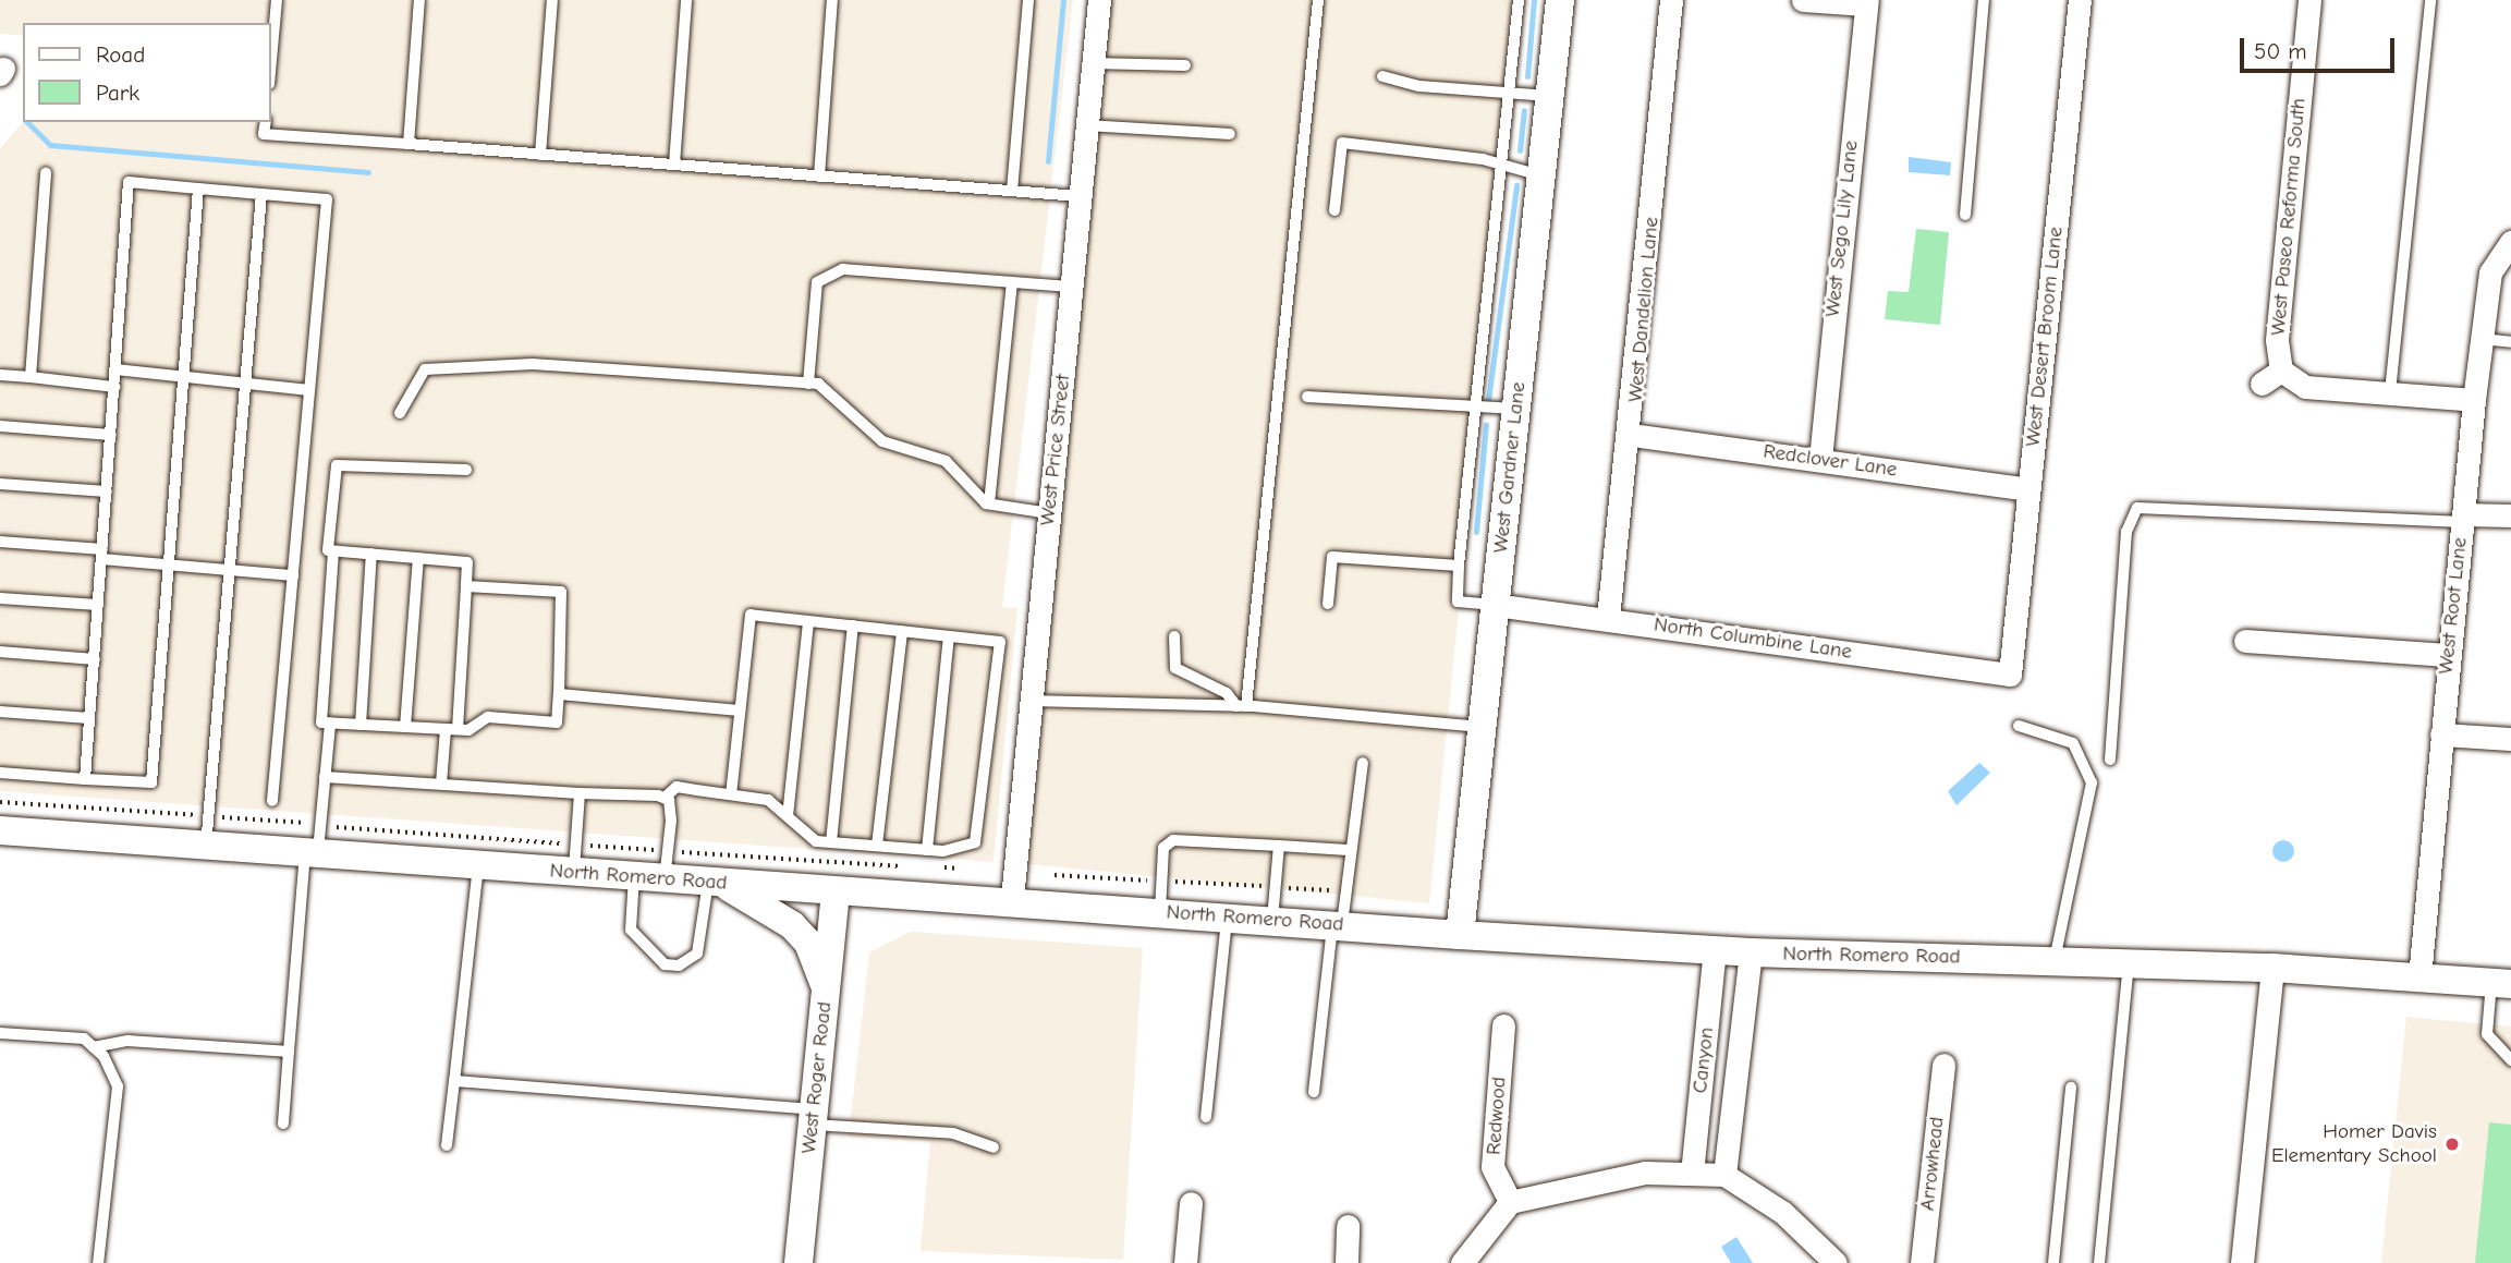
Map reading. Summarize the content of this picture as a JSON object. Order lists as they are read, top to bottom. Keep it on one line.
{"streets":{"street":["West Paseo Reforma South","West Sego Lily Lane","West Dandelion Lane","West Desert Broom Lane","West Price Street","Redclover Lane","West Gardner Lane","West Root Lane","North Columbine Lane","North Romero Road","Canyon","West Roger Road","Redwood","Arrowhead"]},"crossings":[["West Sego Lily Lane","Redclover Lane"],["West Dandelion Lane","Redclover Lane"],["West Dandelion Lane","North Columbine Lane"],["West Desert Broom Lane","Redclover Lane"],["West Desert Broom Lane","North Columbine Lane"],["West Price Street","North Romero Road"],["West Gardner Lane","North Columbine Lane"],["West Gardner Lane","North Romero Road"],["West Root Lane","North Romero Road"],["North Romero Road","Canyon"],["North Romero Road","West Roger Road"]],"places":["Homer Davis Elementary School"],"legend":["Road","Park"],"scale_bar":"50 m"}
